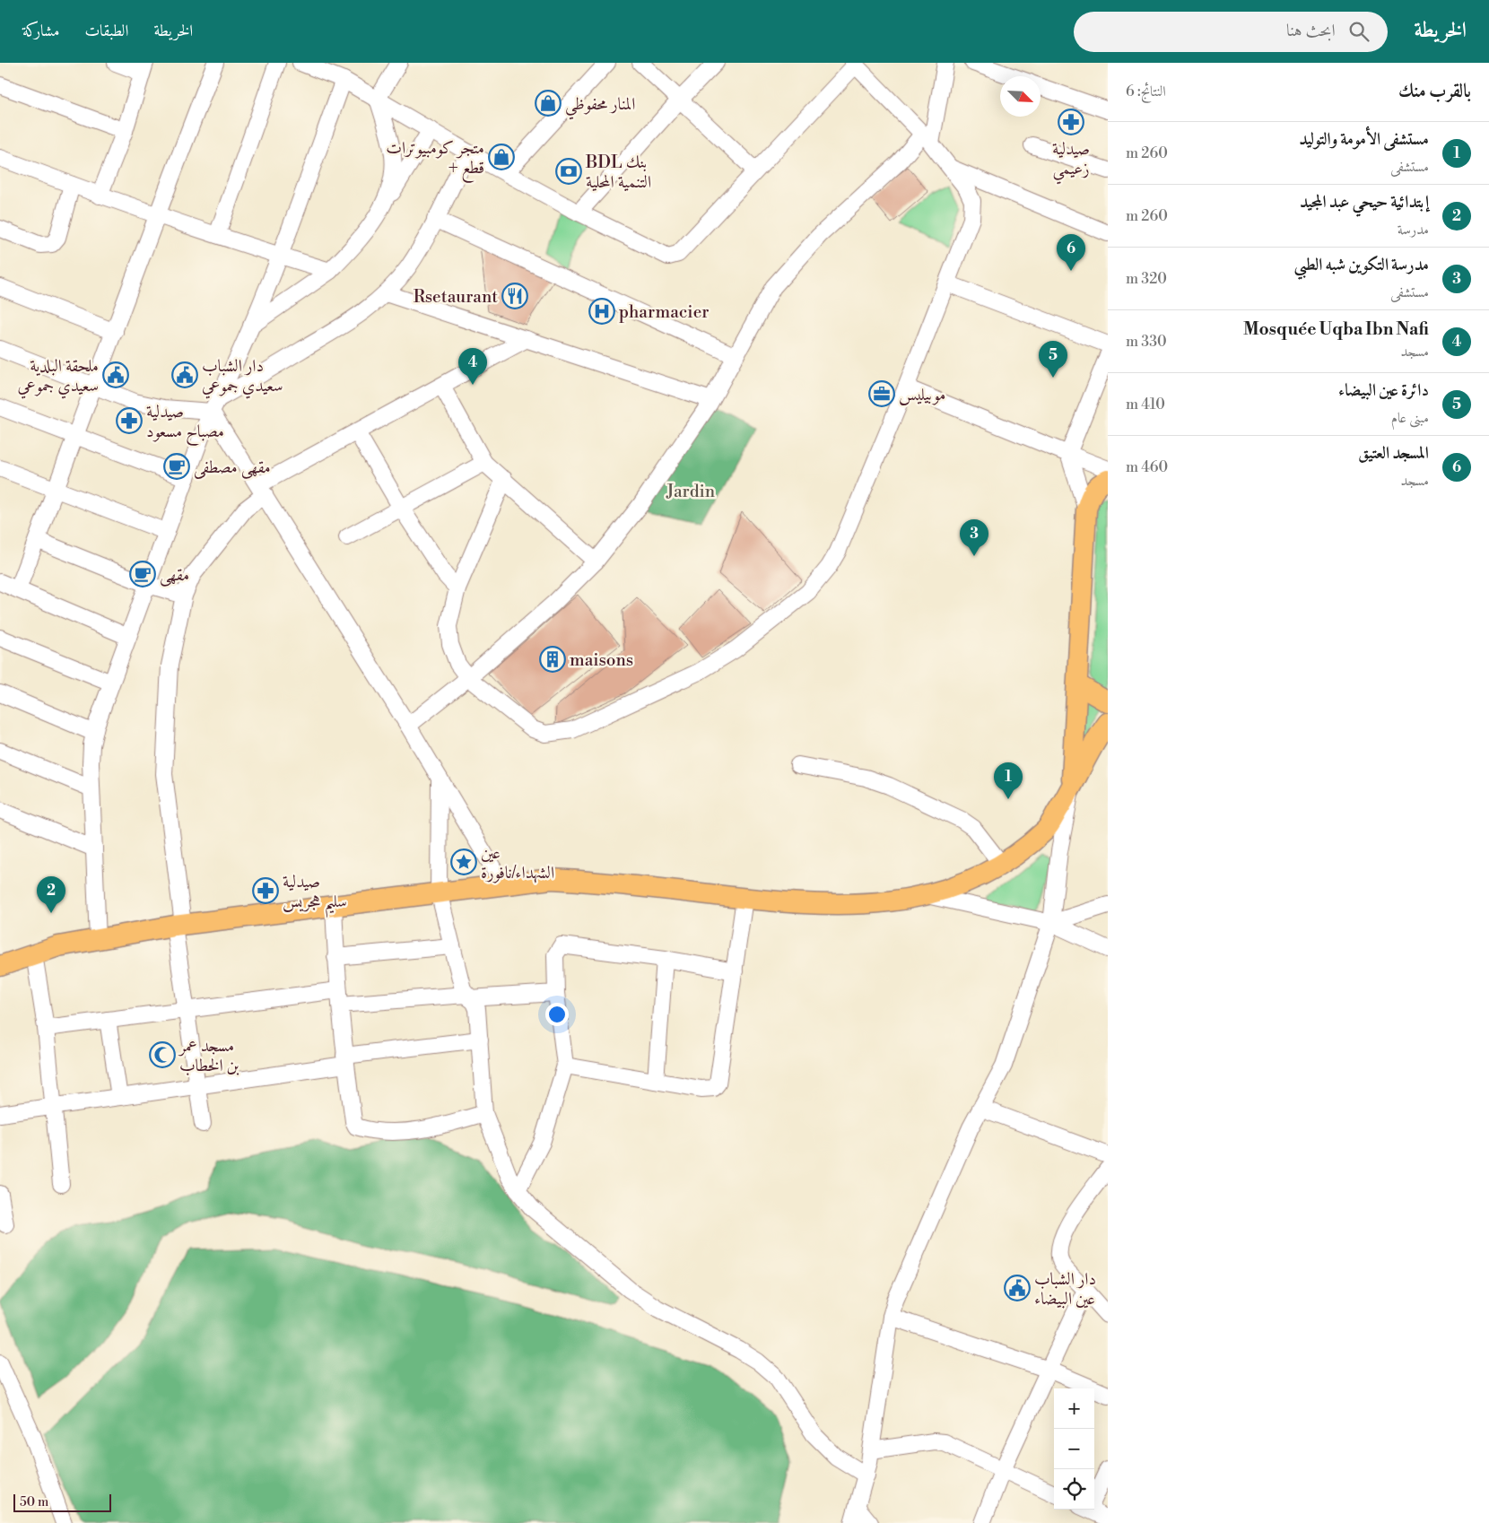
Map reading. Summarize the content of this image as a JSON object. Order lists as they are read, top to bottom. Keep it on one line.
{"parks":["Jardin"],"places":{"shop":["المنار محفوظي","متجر كومبيوترات + قطع"],"pharmacy":["صيدلية زعيمي","صيدلية مصباح مسعود","صيدلية سليم هجريس"],"bank":["BDL بنك التنمية المحلية"],"restaurant":["Rsetaurant"],"hospital":["pharmacier"],"public building":["ملحقة البلدية سعيدي جموعي","دار الشباب سعيدي جموعي","دار الشباب عين البيضاء"],"office":["موبيليس"],"cafe":["مقهى مصطفى","مقهى"],"building":["maisons"],"place":["عين الشهداء/نافورة"],"mosque":["مسجد عمر بن الخطاب"]},"scale_bar":"50 m","north":"bottom right","page":{"header":"الخريطة","search":"ابحث هنا","nav":["الخريطة","الطبقات","مشاركة"],"heading":["بالقرب منك","النتائج: 6"],"list":[{"mark":"1","name":"مستشفى الأمومة والتوليد","note":"مستشفى","value":"260 m"},{"mark":"2","name":"إبتدائية حيحي عبد المجيد","note":"مدرسة","value":"260 m"},{"mark":"3","name":"مدرسة التكوين شبه الطبي","note":"مستشفى","value":"320 m"},{"mark":"4","name":"Mosquée Uqba Ibn Nafi","note":"مسجد","value":"330 m"},{"mark":"5","name":"دائرة عين البيضاء","note":"مبنى عام","value":"410 m"},{"mark":"6","name":"المسجد العتيق","note":"مسجد","value":"460 m"}],"pins":["6","5","4","3","1","2"],"map_buttons":["+","−"],"scale":"50 m"}}
